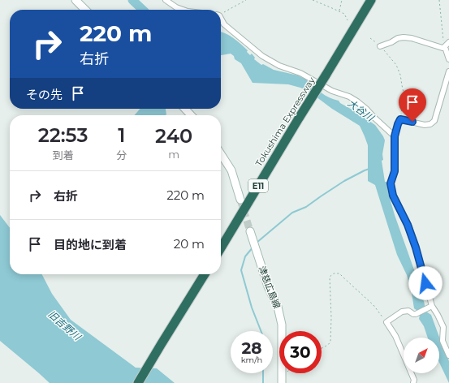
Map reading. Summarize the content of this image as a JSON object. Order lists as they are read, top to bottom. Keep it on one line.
{"streets":{"highway":["Tokushima Expressway","E11"],"main road":["津慈広島線"]},"water":["大谷川","旧吉野川"],"north":"top right","page":{"turn":["220 m","右折"],"then":"その先","eta":["22:53","到着","1","分","240","m"],"list":[{"name":"右折","value":"220 m"},{"name":"目的地に到着","value":"20 m"}],"speed":"28 km/h","limit":"30"}}
